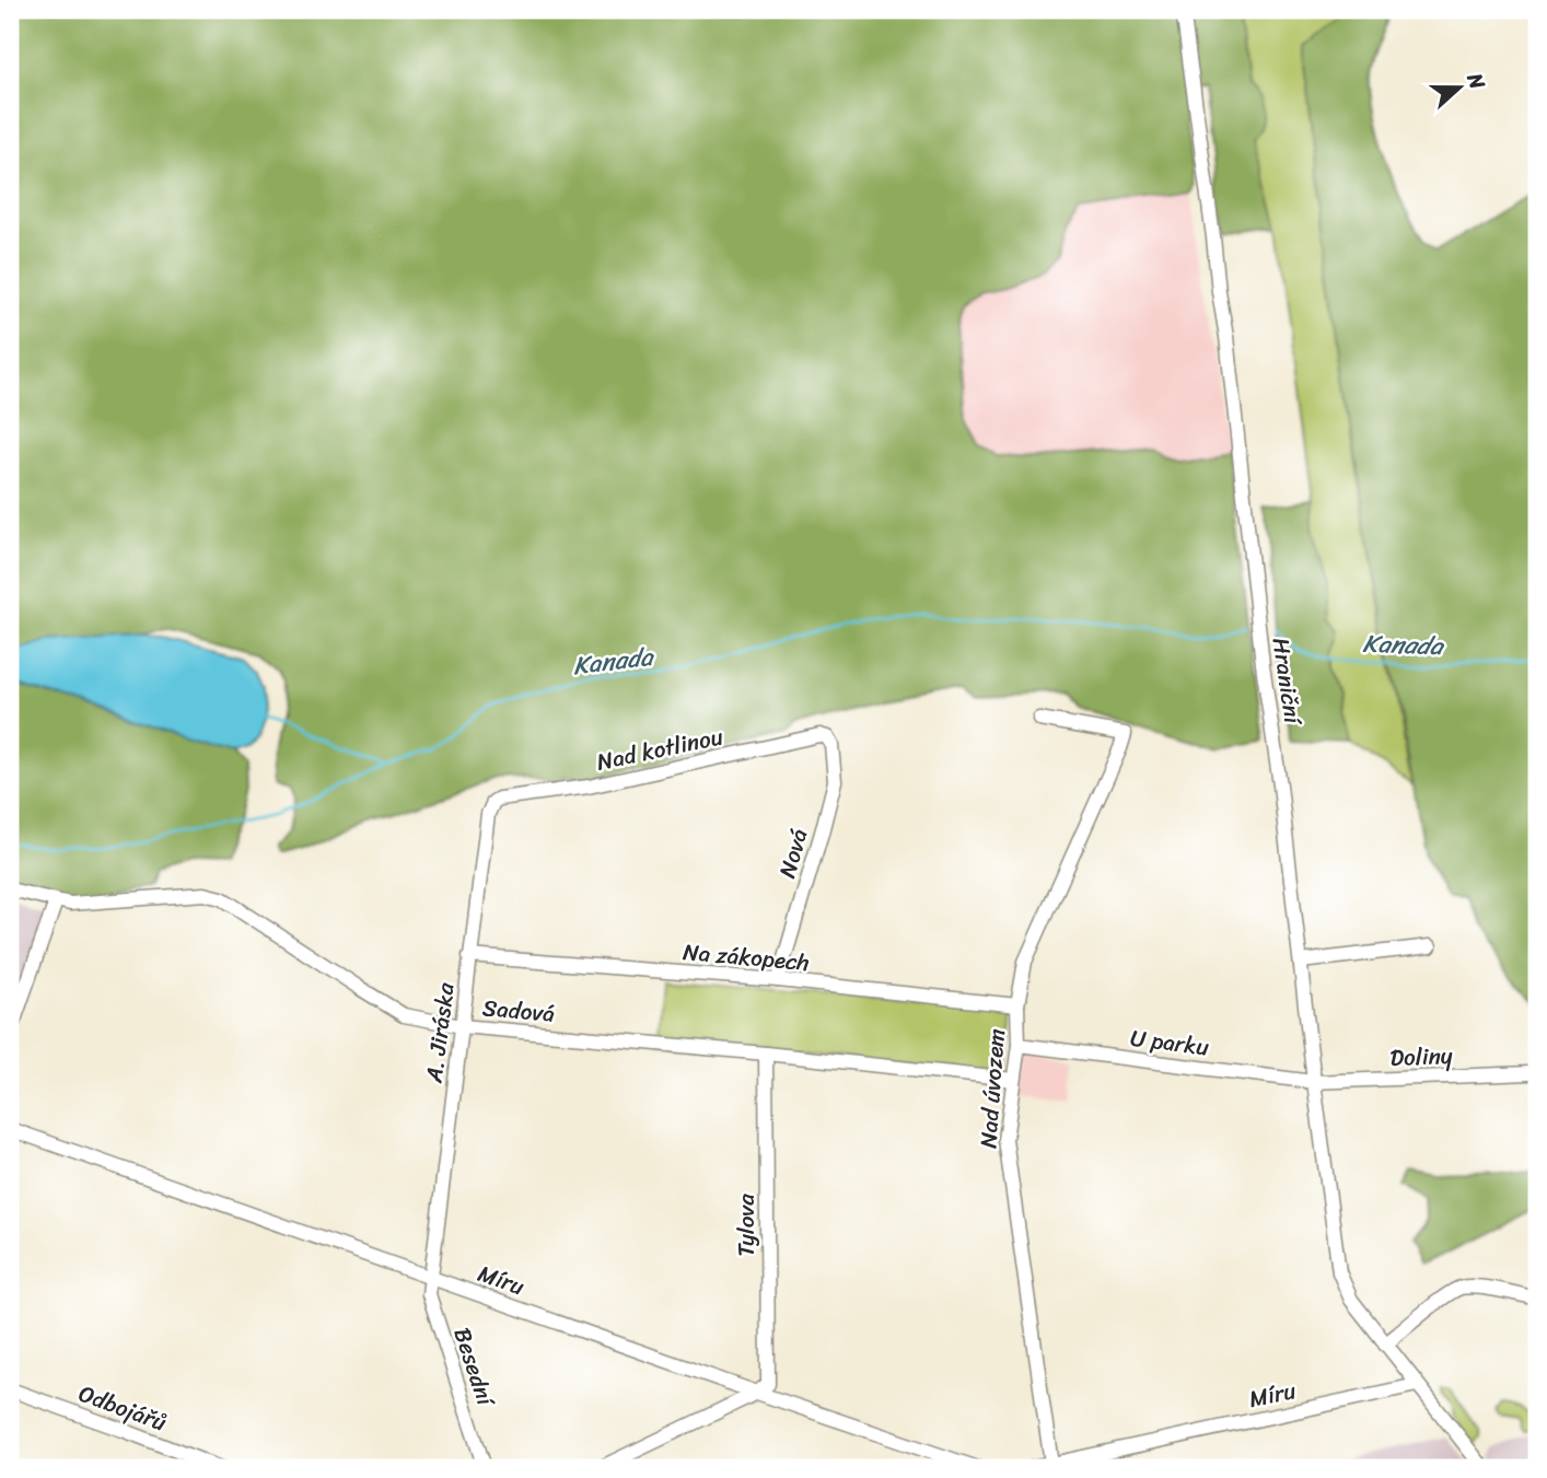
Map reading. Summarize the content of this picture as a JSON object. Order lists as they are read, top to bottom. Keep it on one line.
{"streets":{"street":["Hraniční","Nad kotlinou","Nová","Na zákopech","Sadová","A. Jiráska","U parku","Doliny","Nad úvozem","Tylova","Míru","Besední","Odbojářů"]},"crossings":[["Hraniční","U parku"],["Hraniční","Doliny"],["Hraniční","Míru"],["Nad kotlinou","Nová"],["Nad kotlinou","A. Jiráska"],["Nová","Na zákopech"],["Na zákopech","A. Jiráska"],["Na zákopech","Nad úvozem"],["Sadová","A. Jiráska"],["Sadová","Nad úvozem"],["Sadová","Tylova"],["A. Jiráska","Míru"],["A. Jiráska","Besední"],["U parku","Doliny"],["U parku","Nad úvozem"],["Nad úvozem","Míru"],["Tylova","Míru"],["Míru","Besední"]],"water":["Kanada"],"north":"right"}
